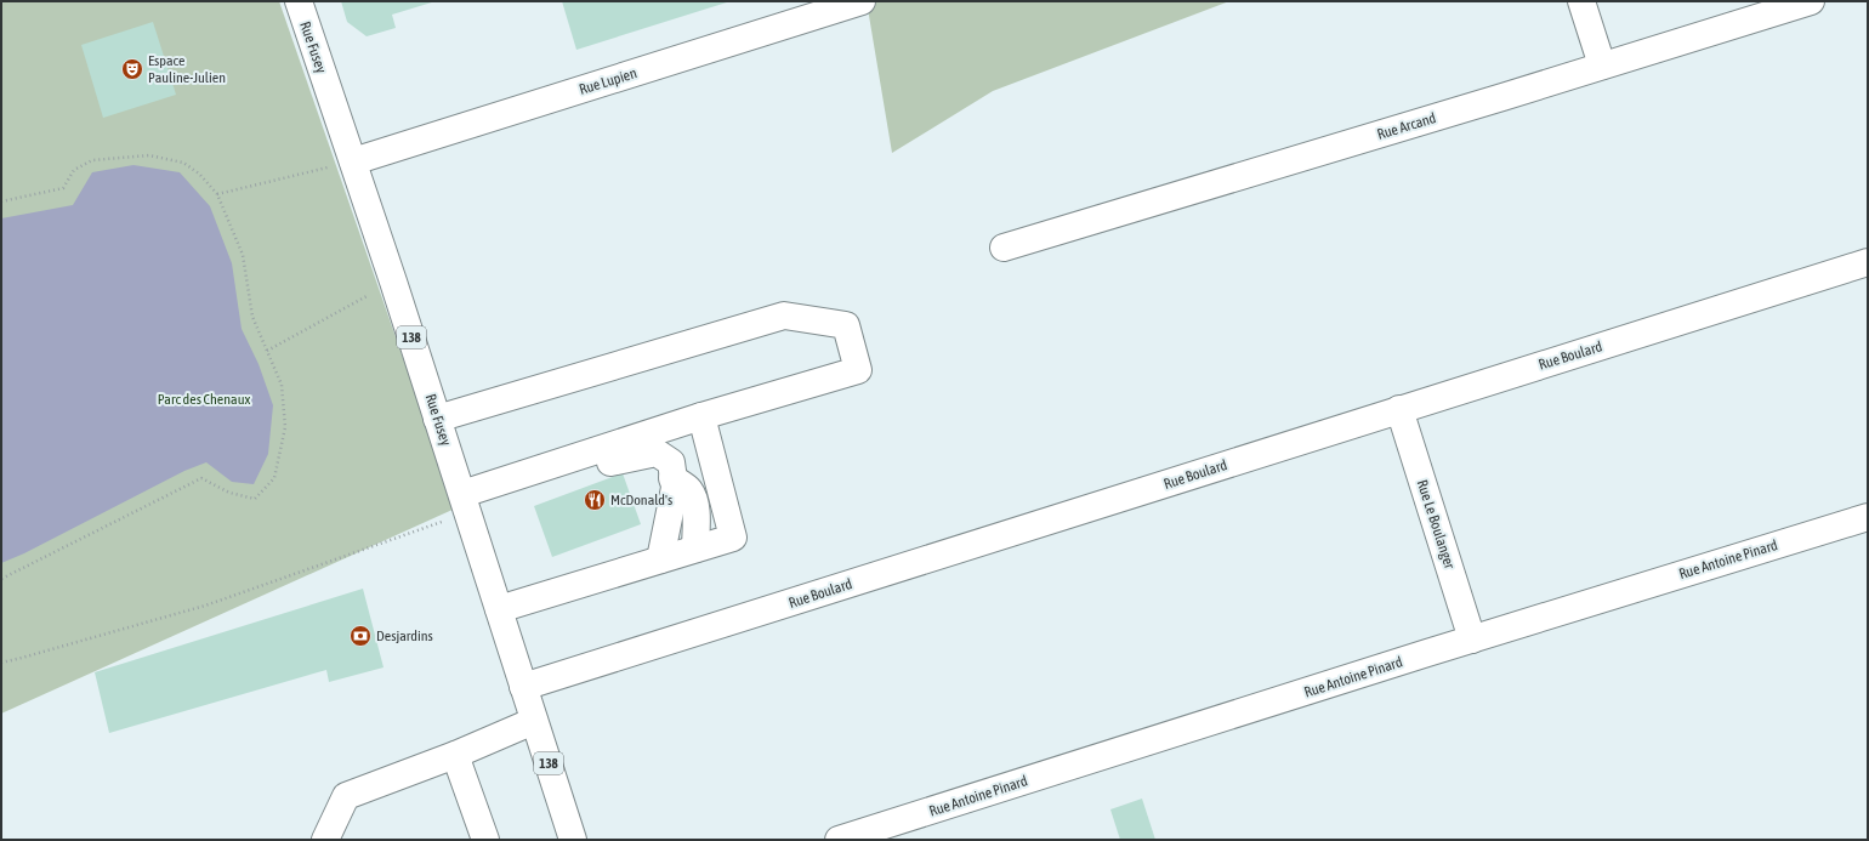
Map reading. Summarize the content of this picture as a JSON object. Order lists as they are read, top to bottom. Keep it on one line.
{"streets":{"street":["Rue Fusey","Rue Lupien","Rue Arcand","138","Rue Boulard","Rue Le Boulanger","Rue Antoine Pinard"]},"crossings":[["Rue Fusey","Rue Lupien"],["Rue Fusey","Rue Boulard"],["Rue Boulard","Rue Le Boulanger"],["Rue Le Boulanger","Rue Antoine Pinard"]],"parks":["Parc des Chenaux"],"places":{"theatre":["Espace Pauline-Julien"],"restaurant":["McDonald's"],"bank":["Desjardins"]}}
